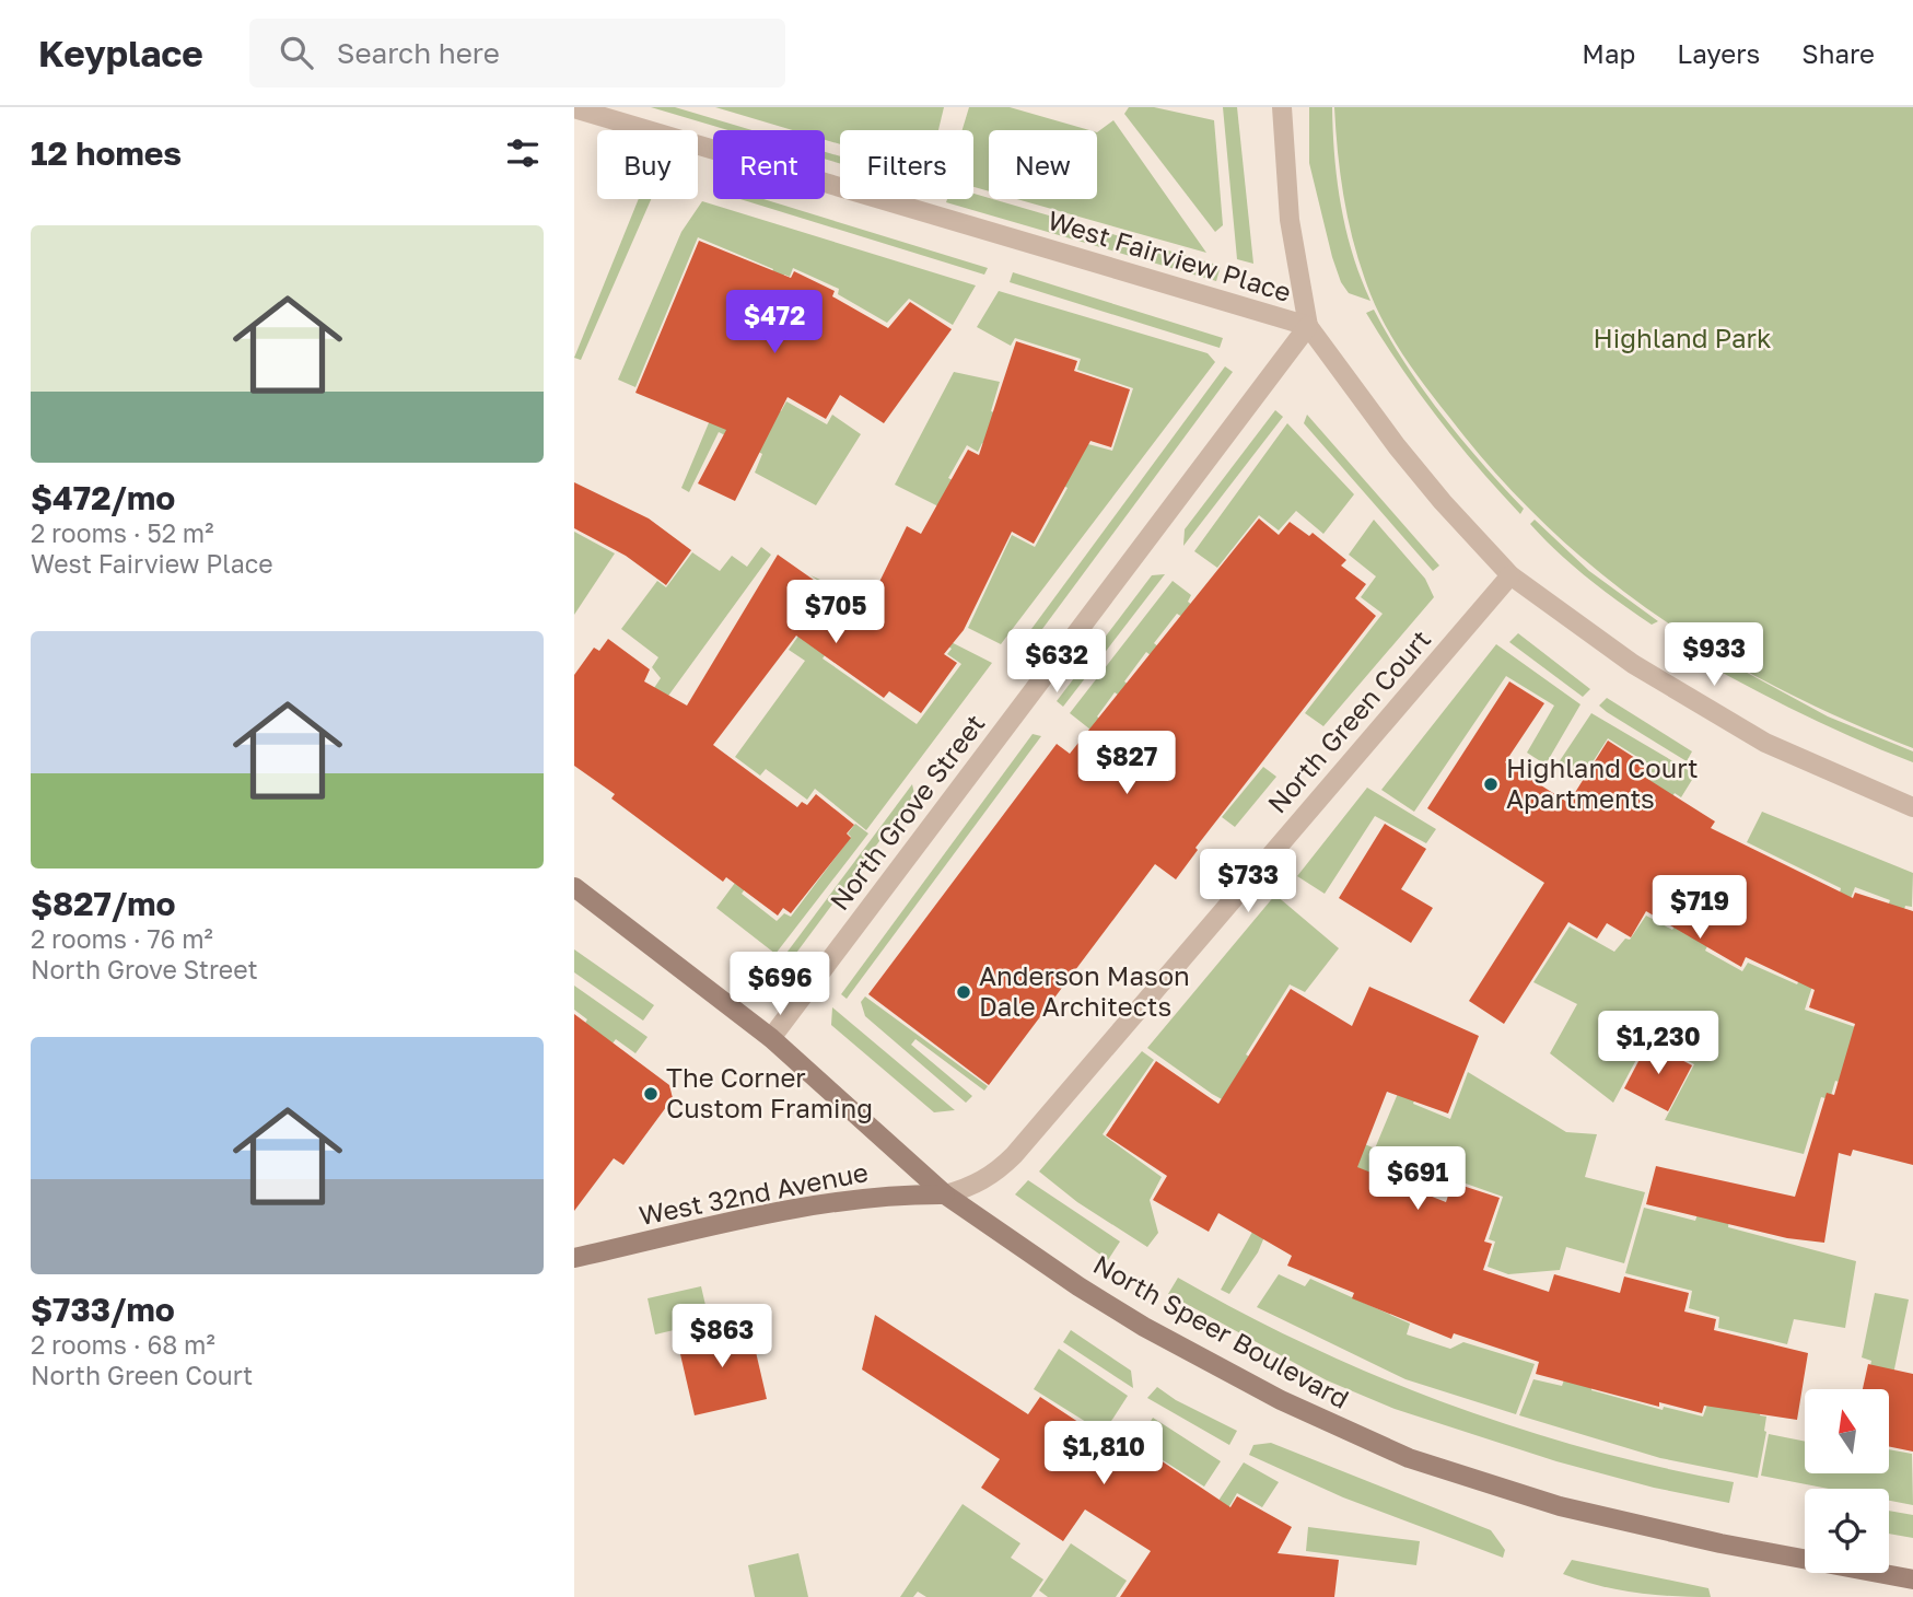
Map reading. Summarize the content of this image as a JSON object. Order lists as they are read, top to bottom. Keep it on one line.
{"streets":{"main road":["West 32nd Avenue","North Speer Boulevard"],"street":["West Fairview Place","North Green Court","North Grove Street"]},"crossings":[["West Fairview Place","North Green Court"],["West Fairview Place","North Grove Street"],["North Green Court","West 32nd Avenue"],["North Green Court","North Speer Boulevard"],["North Grove Street","North Speer Boulevard"],["West 32nd Avenue","North Speer Boulevard"]],"parks":["Highland Park"],"places":["Highland Court Apartments","Anderson Mason Dale Architects","The Corner Custom Framing"],"north":"top","page":{"header":"Keyplace","search":"Search here","nav":["Map","Layers","Share"],"heading":"12 homes","chip":["Buy","Rent","Filters","New"],"list":[{"name":"$472/mo","note":"2 rooms · 52 m² · West Fairview Place"},{"name":"$827/mo","note":"2 rooms · 76 m² · North Grove Street"},{"name":"$733/mo","note":"2 rooms · 68 m² · North Green Court"}],"price":["$472","$705","$933","$632","$827","$733","$719","$696","$1,230","$691","$863","$1,810"]}}
